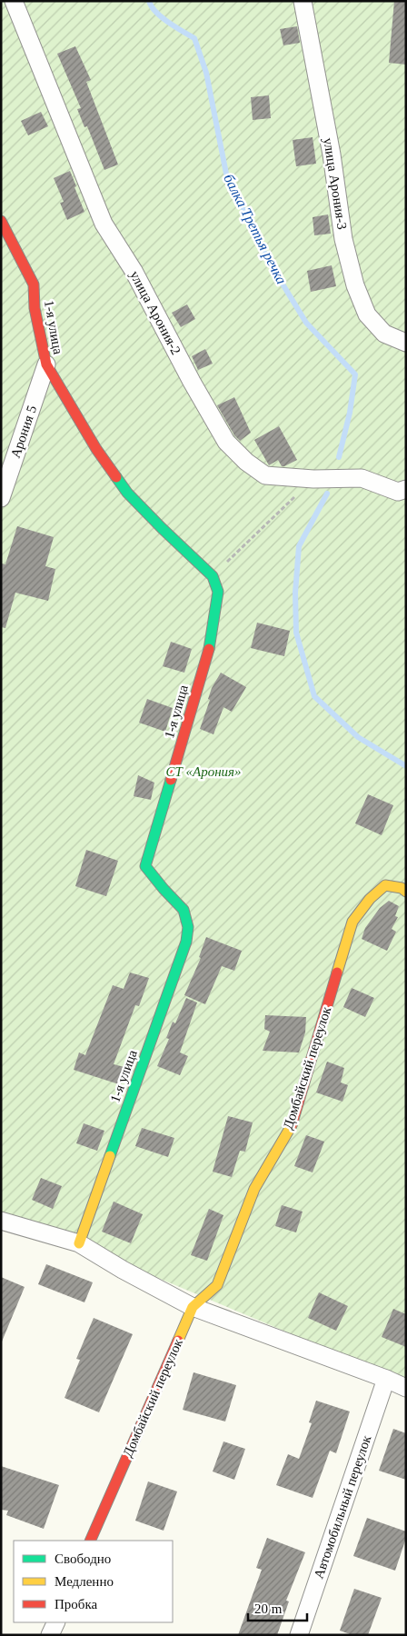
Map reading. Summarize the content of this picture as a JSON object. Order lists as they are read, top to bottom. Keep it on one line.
{"streets":{"street":["улица Арония-3","улица Арония-2","1-я улица","Арония 5","Домбайский переулок","Автомобильный переулок"]},"crossings":[["1-я улица","Арония 5"]],"water":["балка Третья речка"],"parks":["СТ «Арония»"],"legend":["Свободно","Медленно","Пробка"],"scale_bar":"20 m"}
